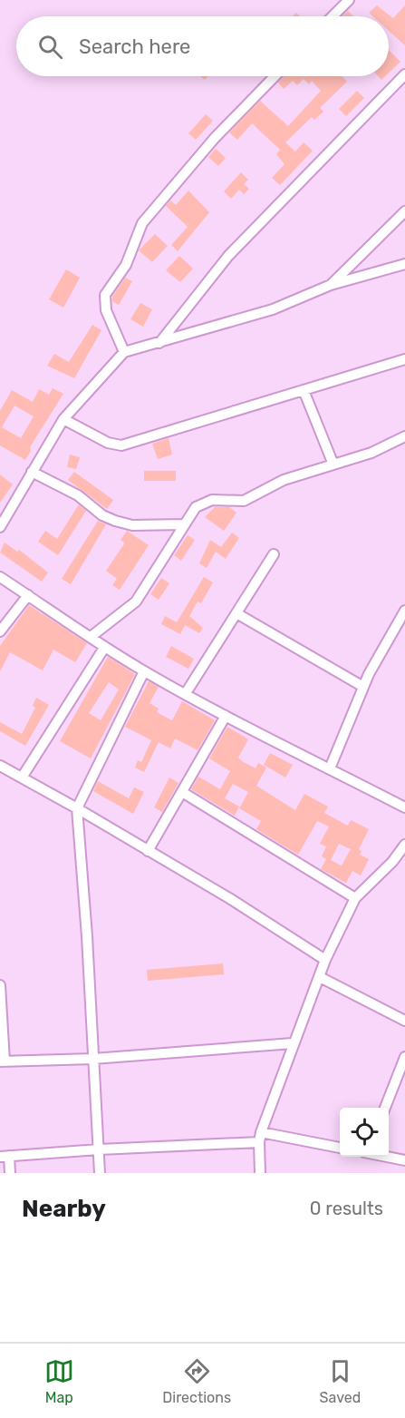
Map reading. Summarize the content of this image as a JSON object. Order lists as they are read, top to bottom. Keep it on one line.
{"page":{"search":"Search here","heading":["Nearby","0 results"],"nav":["Map","Directions","Saved"]}}
